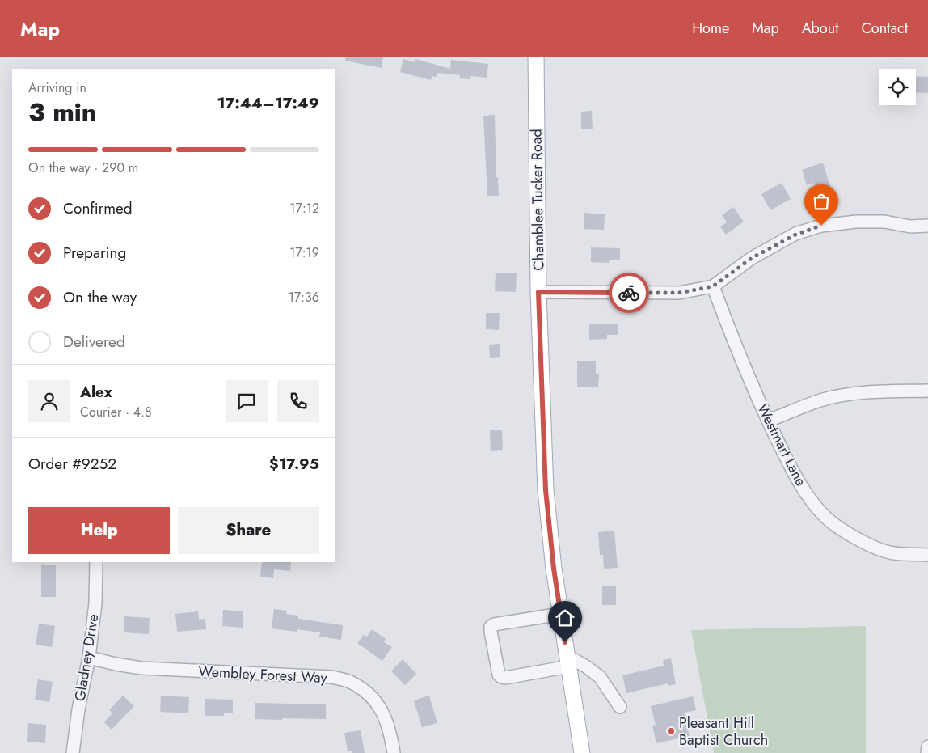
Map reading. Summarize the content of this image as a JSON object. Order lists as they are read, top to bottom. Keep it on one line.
{"streets":{"main road":["Chamblee Tucker Road"],"street":["Westmart Lane","Gladney Drive","Wembley Forest Way"]},"crossings":[["Gladney Drive","Wembley Forest Way"]],"places":["Pleasant Hill Baptist Church"],"page":{"header":"Map","nav":["Home","Map","About","Contact"],"heading":["3 min","Arriving in","17:44–17:49"],"panel":["Alex","Courier · 4.8","Order #9252","$17.95"],"bar":"On the way · 290 m","list":[["Confirmed","17:12"],["Preparing","17:19"],["On the way","17:36"],"Delivered"],"buttons":["Help","Share"]}}
